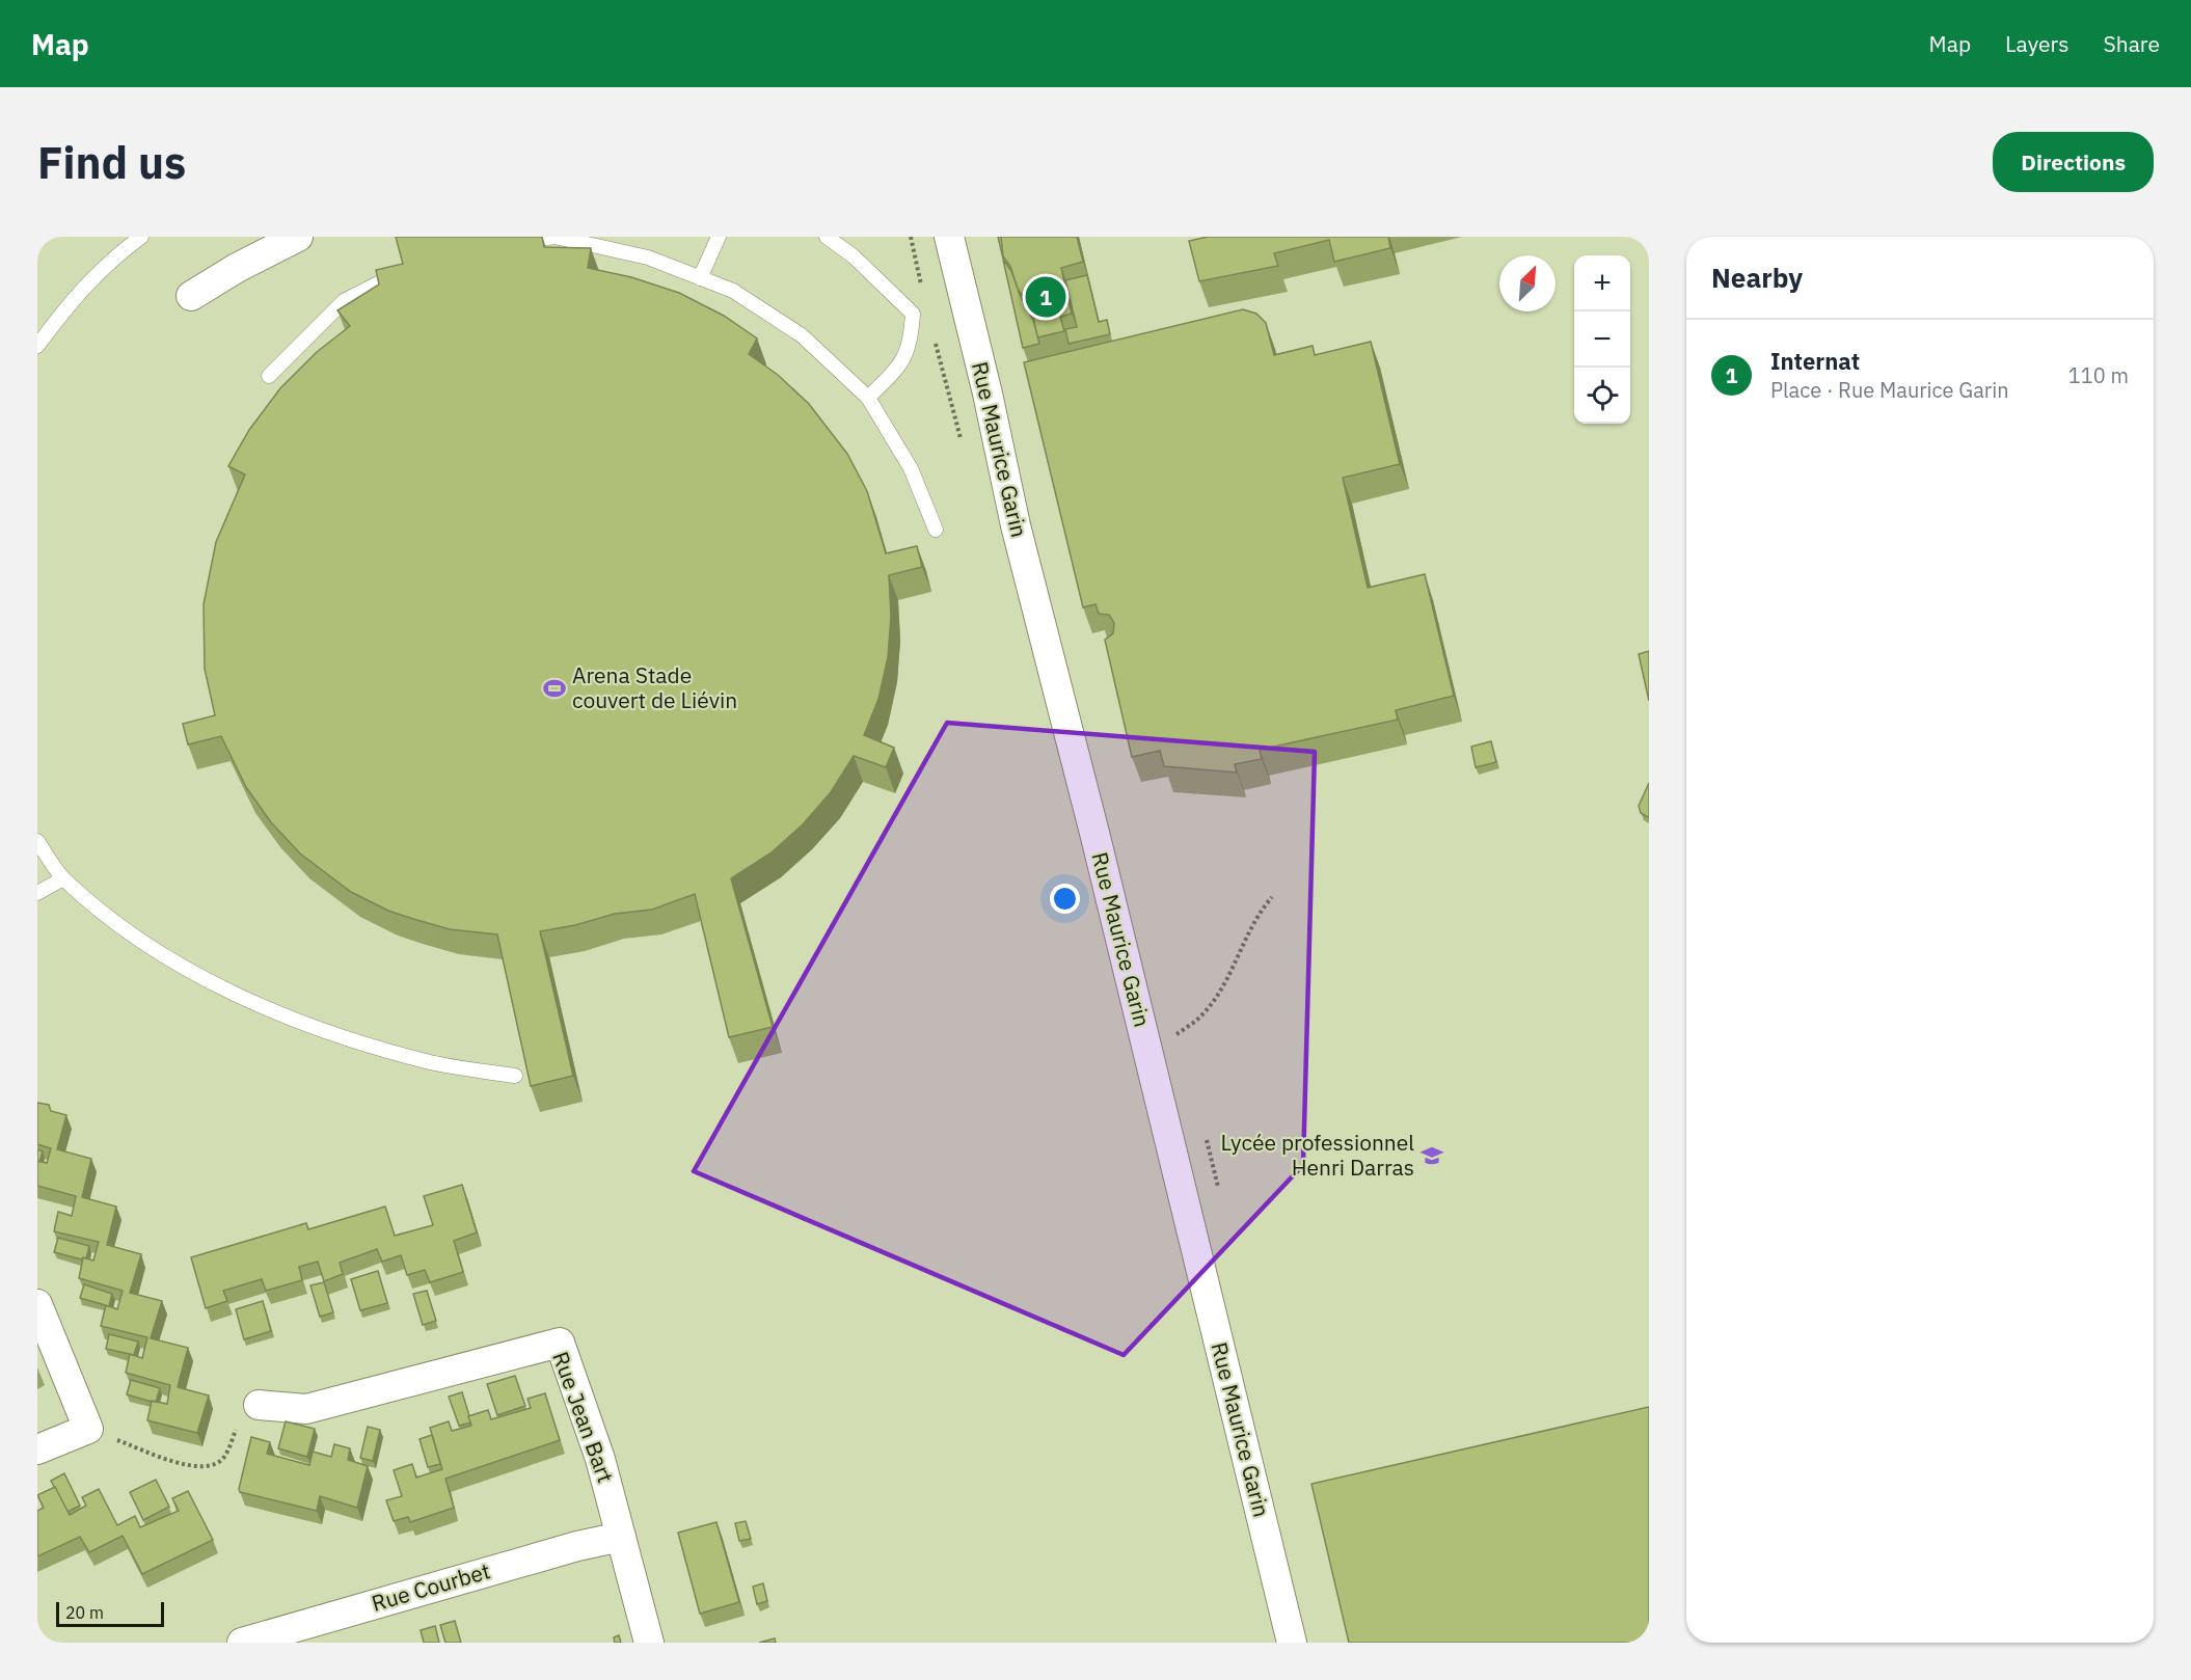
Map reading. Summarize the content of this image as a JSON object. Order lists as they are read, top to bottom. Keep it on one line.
{"streets":{"street":["Rue Maurice Garin","Rue Jean Bart","Rue Courbet"]},"crossings":[["Rue Jean Bart","Rue Courbet"]],"places":{"sports":["Arena Stade couvert de Liévin"],"school or university":["Lycée professionnel Henri Darras"]},"scale_bar":"20 m","north":"top right","page":{"header":"Map","nav":["Map","Layers","Share"],"buttons":"Directions","title":"Find us","heading":"Nearby","map_buttons":["+","−"],"pins":"1","list":[{"mark":"1","name":"Internat","note":"Place · Rue Maurice Garin","value":"110 m"}],"scale":"20 m"}}
